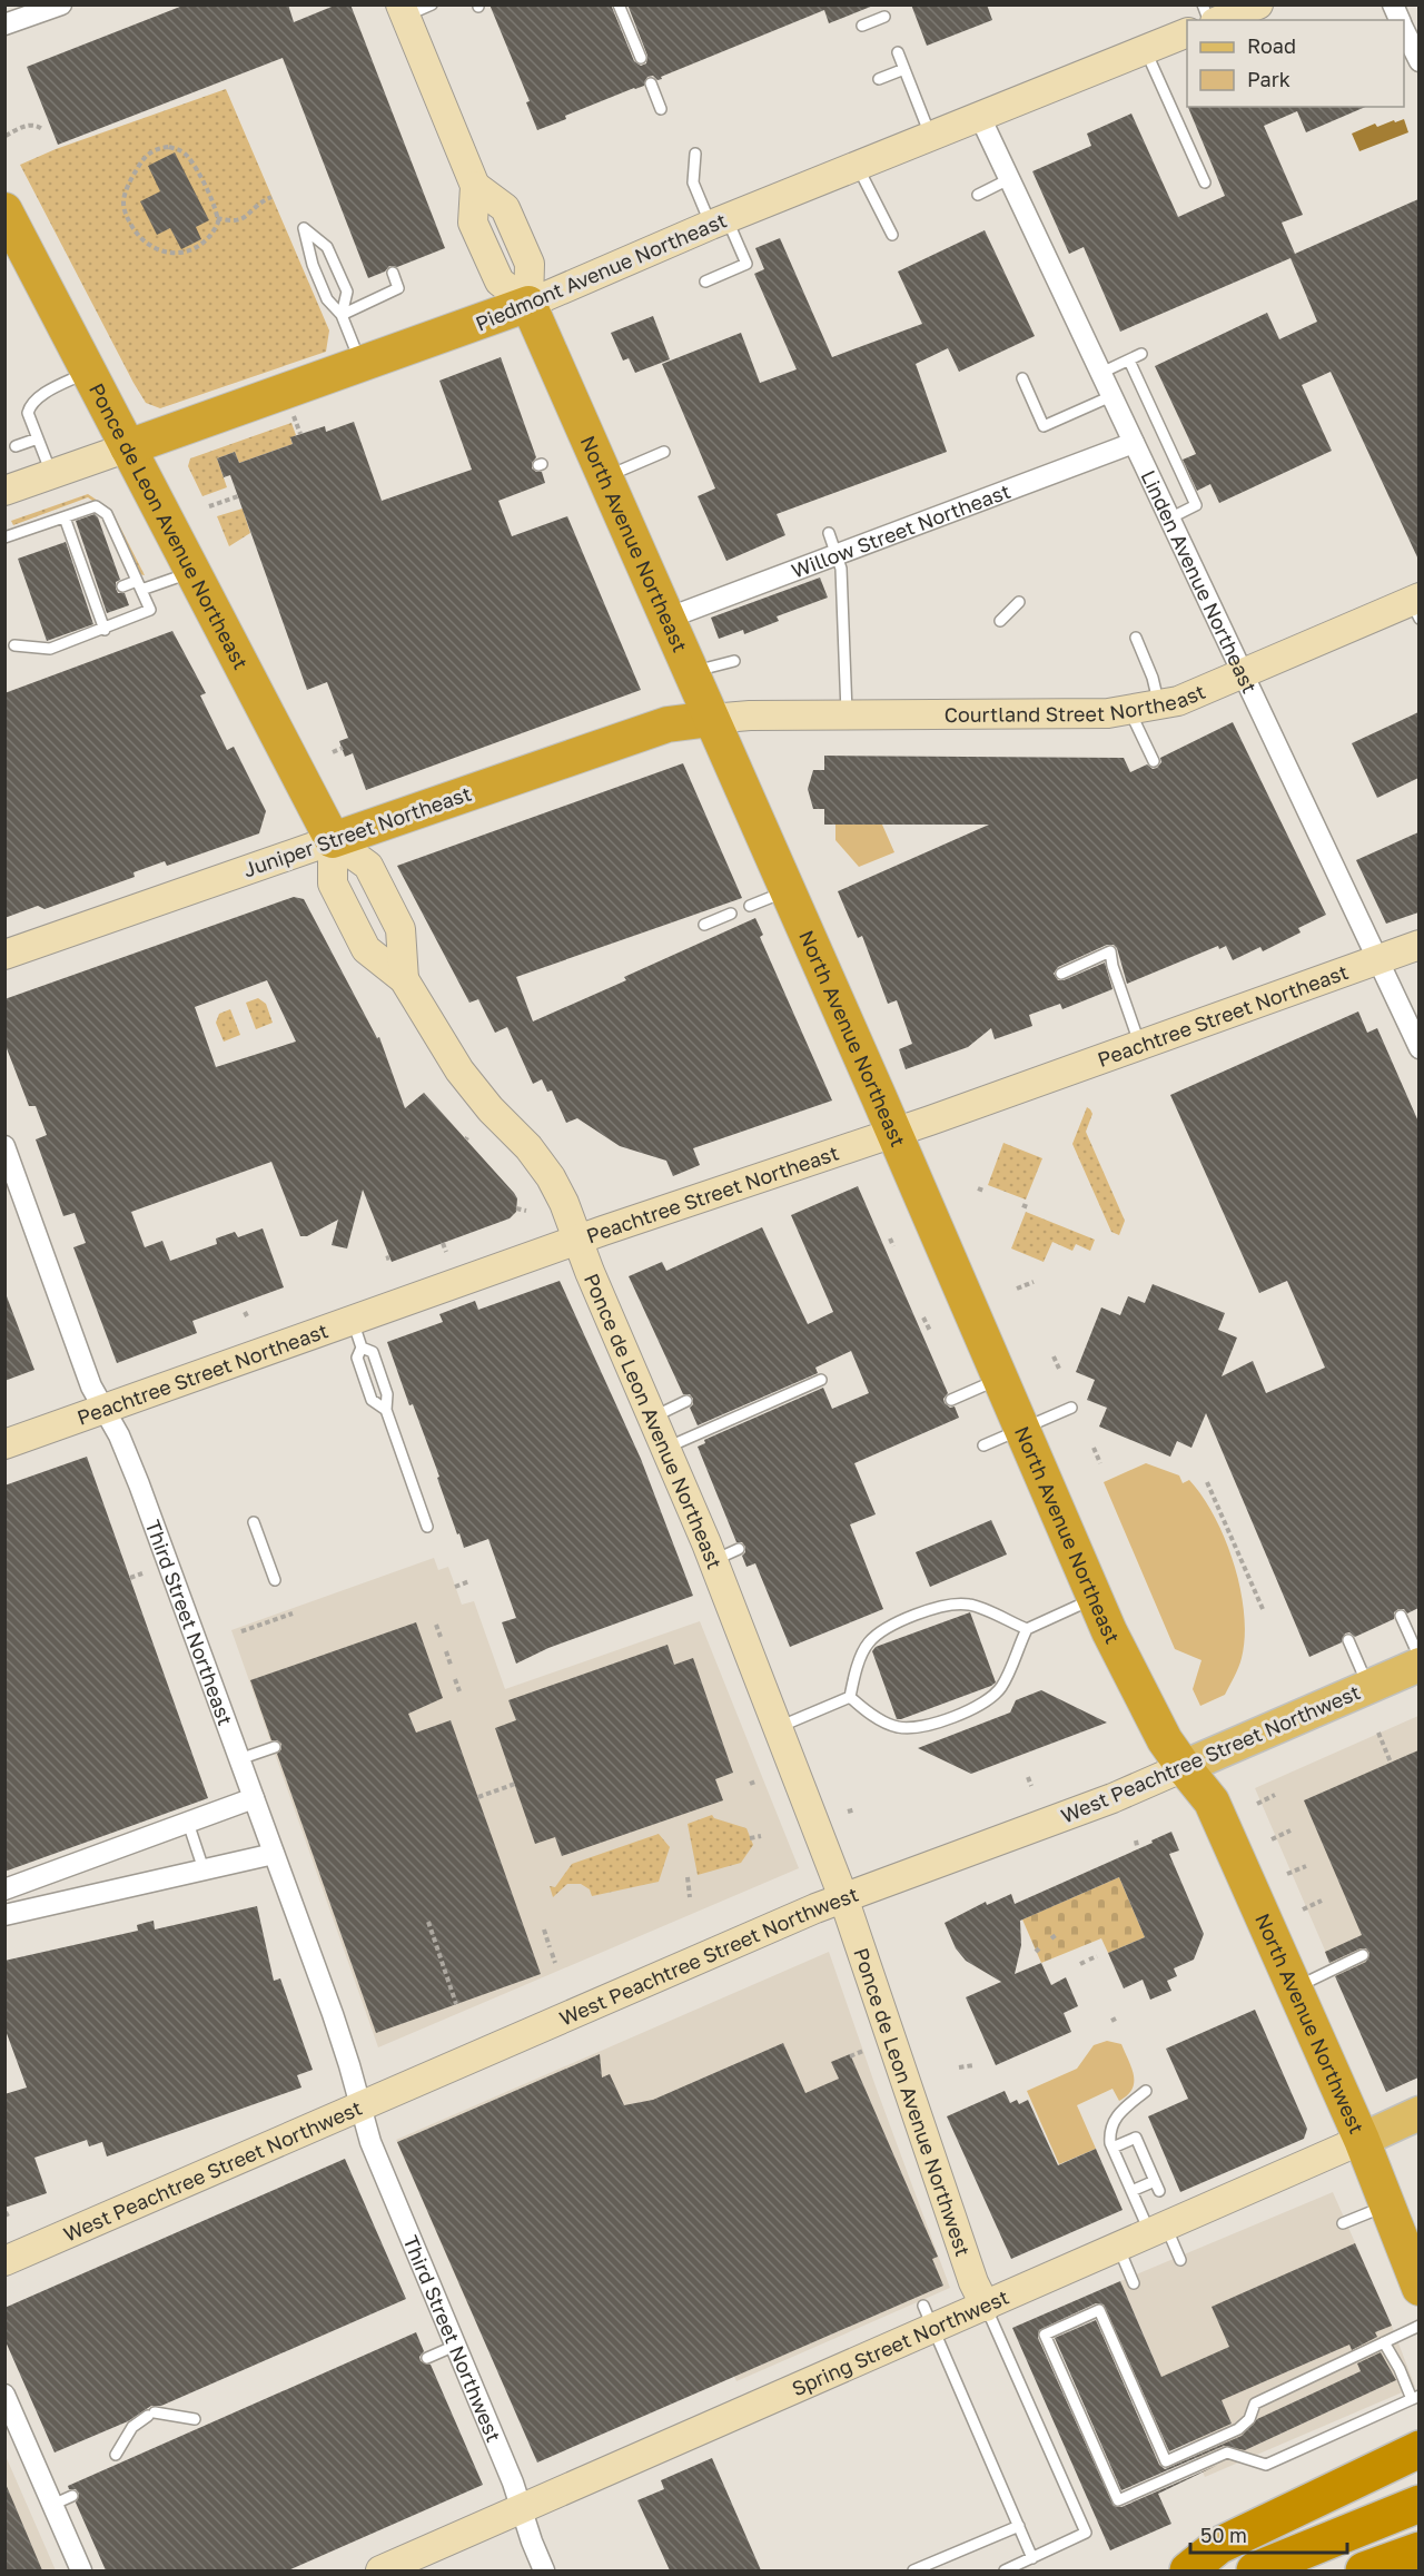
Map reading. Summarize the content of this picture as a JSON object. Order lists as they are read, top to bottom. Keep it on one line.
{"streets":{"highway":["Piedmont Avenue Northeast","Ponce de Leon Avenue Northeast","North Avenue Northeast","Juniper Street Northeast","North Avenue Northwest"],"main road":["Courtland Street Northeast","Peachtree Street Northeast","West Peachtree Street Northwest","Ponce de Leon Avenue Northwest","Spring Street Northwest"],"street":["Willow Street Northeast","Linden Avenue Northeast","Third Street Northeast","Third Street Northwest"]},"crossings":[["Piedmont Avenue Northeast","Ponce de Leon Avenue Northeast"],["Piedmont Avenue Northeast","North Avenue Northeast"],["Piedmont Avenue Northeast","Linden Avenue Northeast"],["Ponce de Leon Avenue Northeast","Juniper Street Northeast"],["Ponce de Leon Avenue Northeast","Peachtree Street Northeast"],["Ponce de Leon Avenue Northeast","West Peachtree Street Northwest"],["Ponce de Leon Avenue Northeast","Ponce de Leon Avenue Northwest"],["Willow Street Northeast","North Avenue Northeast"],["Willow Street Northeast","Linden Avenue Northeast"],["North Avenue Northeast","Courtland Street Northeast"],["North Avenue Northeast","Juniper Street Northeast"],["North Avenue Northeast","Peachtree Street Northeast"],["North Avenue Northeast","West Peachtree Street Northwest"],["North Avenue Northeast","North Avenue Northwest"],["Linden Avenue Northeast","Courtland Street Northeast"],["Linden Avenue Northeast","Peachtree Street Northeast"],["Courtland Street Northeast","Juniper Street Northeast"],["Peachtree Street Northeast","Third Street Northeast"],["Third Street Northeast","West Peachtree Street Northwest"],["Third Street Northeast","Third Street Northwest"],["West Peachtree Street Northwest","North Avenue Northwest"],["West Peachtree Street Northwest","Ponce de Leon Avenue Northwest"],["West Peachtree Street Northwest","Third Street Northwest"],["North Avenue Northwest","Spring Street Northwest"],["Ponce de Leon Avenue Northwest","Spring Street Northwest"],["Third Street Northwest","Spring Street Northwest"]],"legend":["Road","Park"],"scale_bar":"50 m"}
